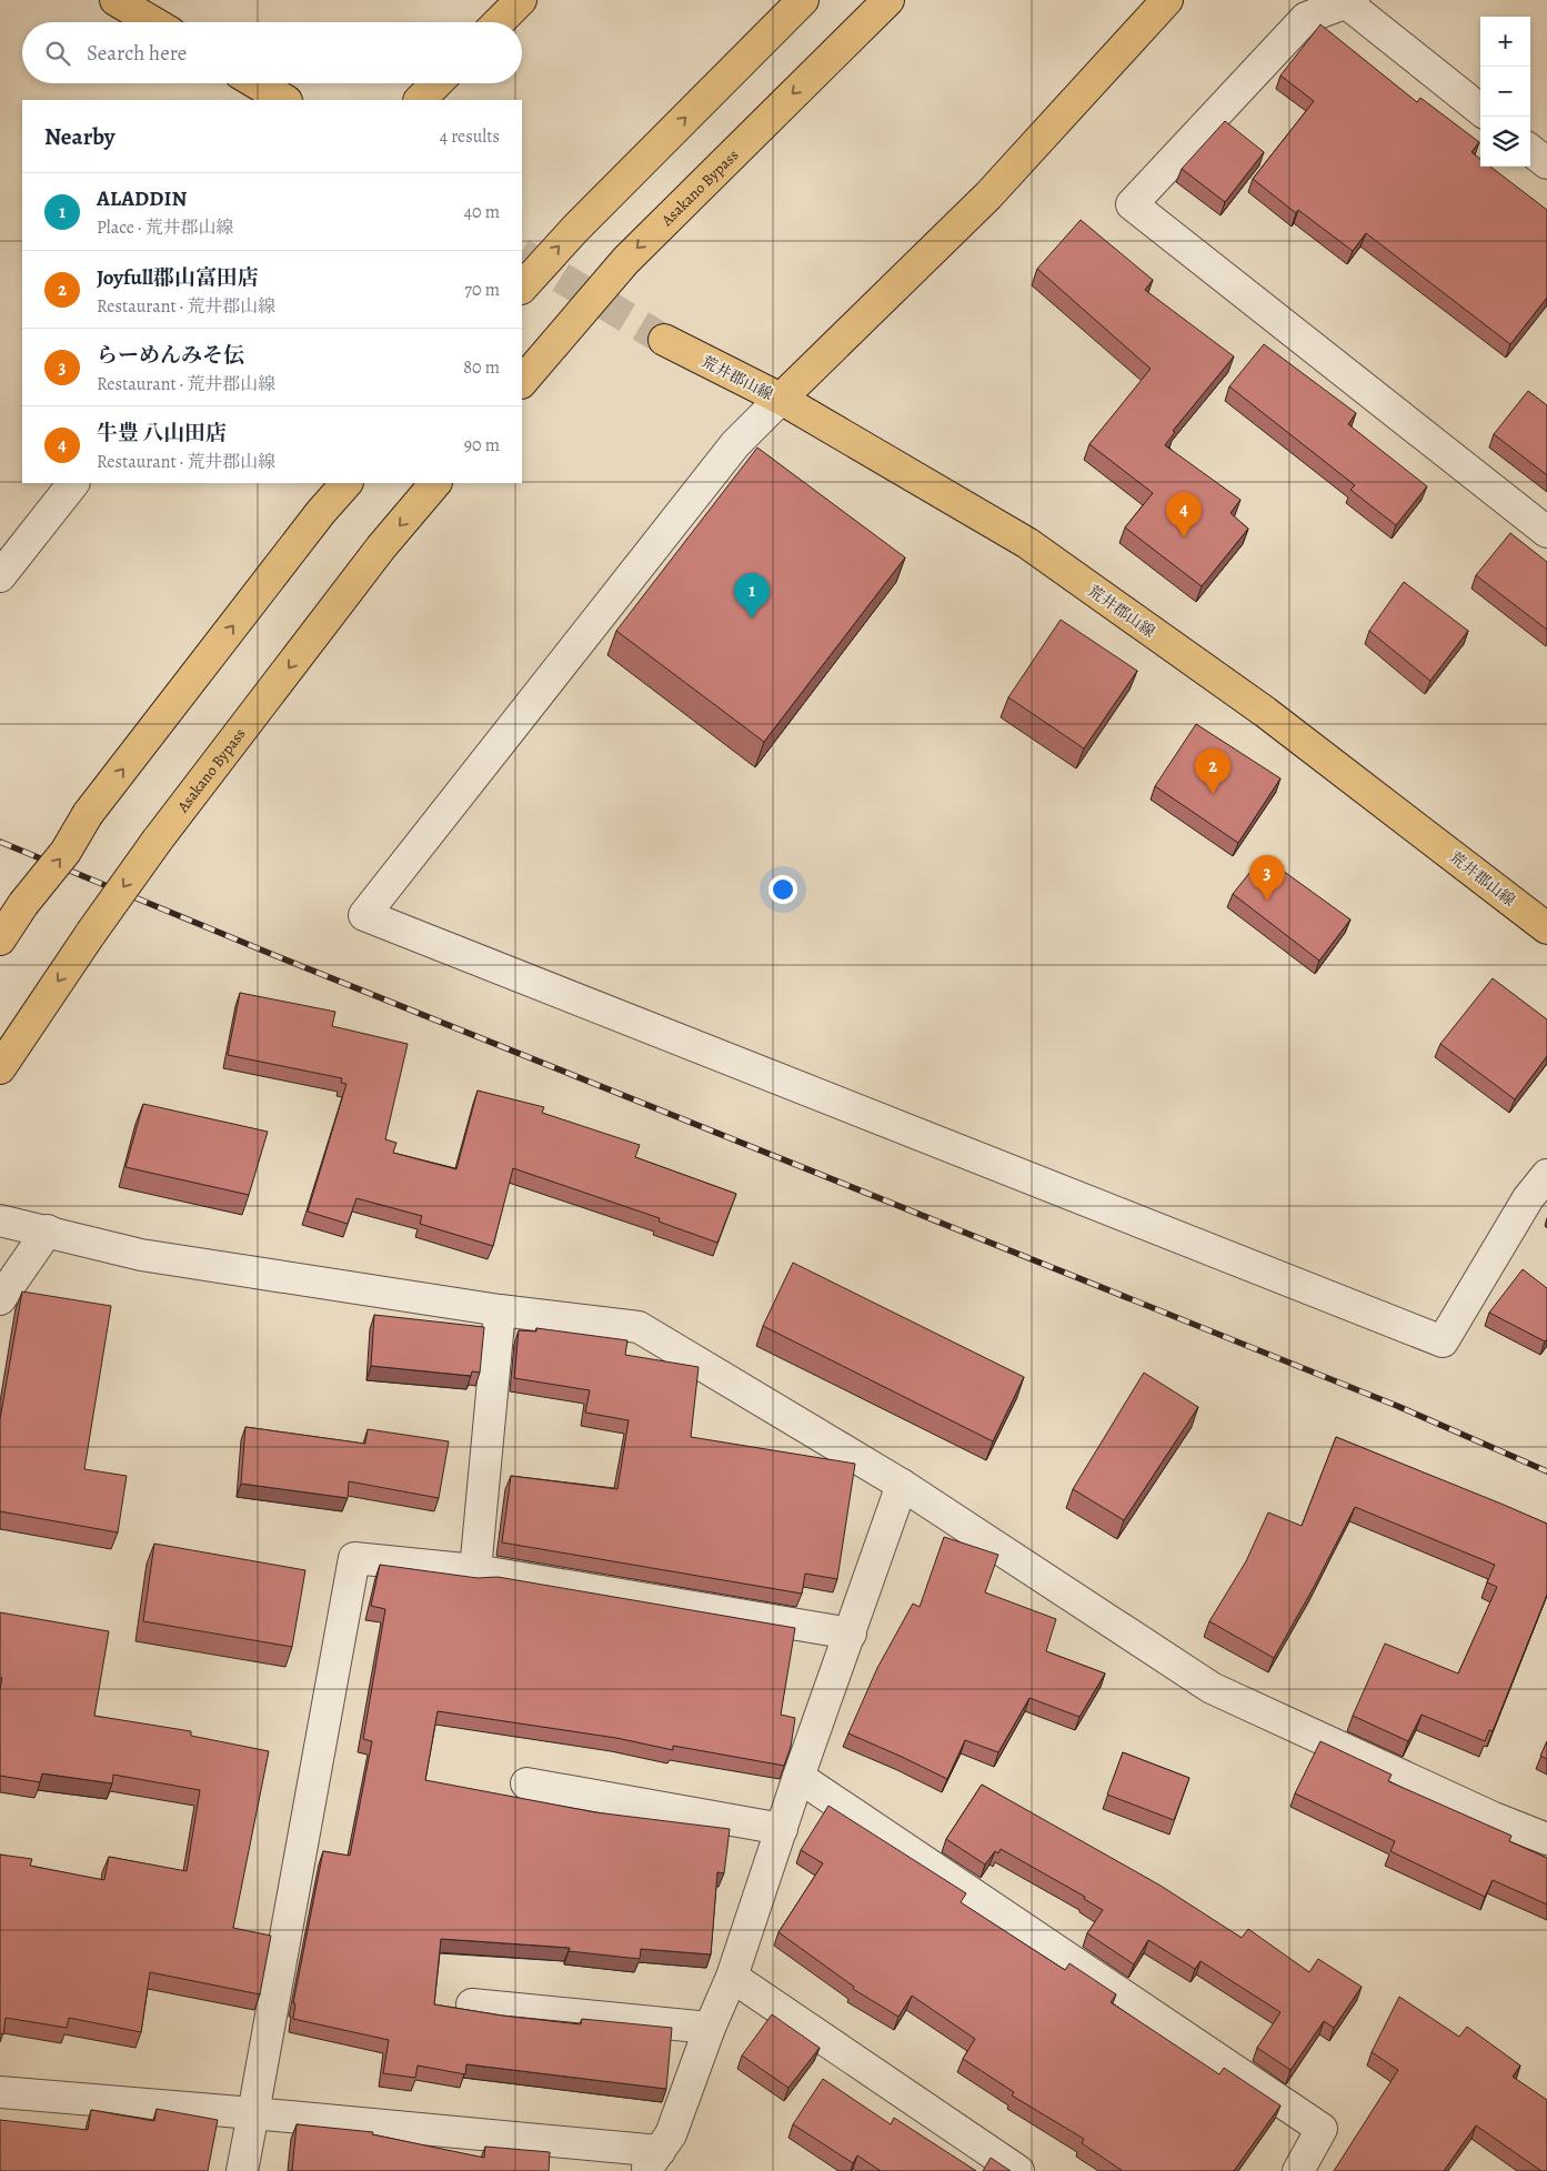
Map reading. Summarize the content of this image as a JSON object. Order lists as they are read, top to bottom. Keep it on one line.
{"streets":{"main road":["Asakano Bypass","荒井郡山線"]},"page":{"map_buttons":["+","−"],"search":"Search here","heading":["Nearby","4 results"],"list":[{"mark":"1","name":"ALADDIN","note":"Place · 荒井郡山線","value":"40 m"},{"mark":"2","name":"Joyfull郡山富田店","note":"Restaurant · 荒井郡山線","value":"70 m"},{"mark":"3","name":"らーめんみそ伝","note":"Restaurant · 荒井郡山線","value":"80 m"},{"mark":"4","name":"牛豊 八山田店","note":"Restaurant · 荒井郡山線","value":"90 m"}],"pins":["4","1","2","3"]}}
